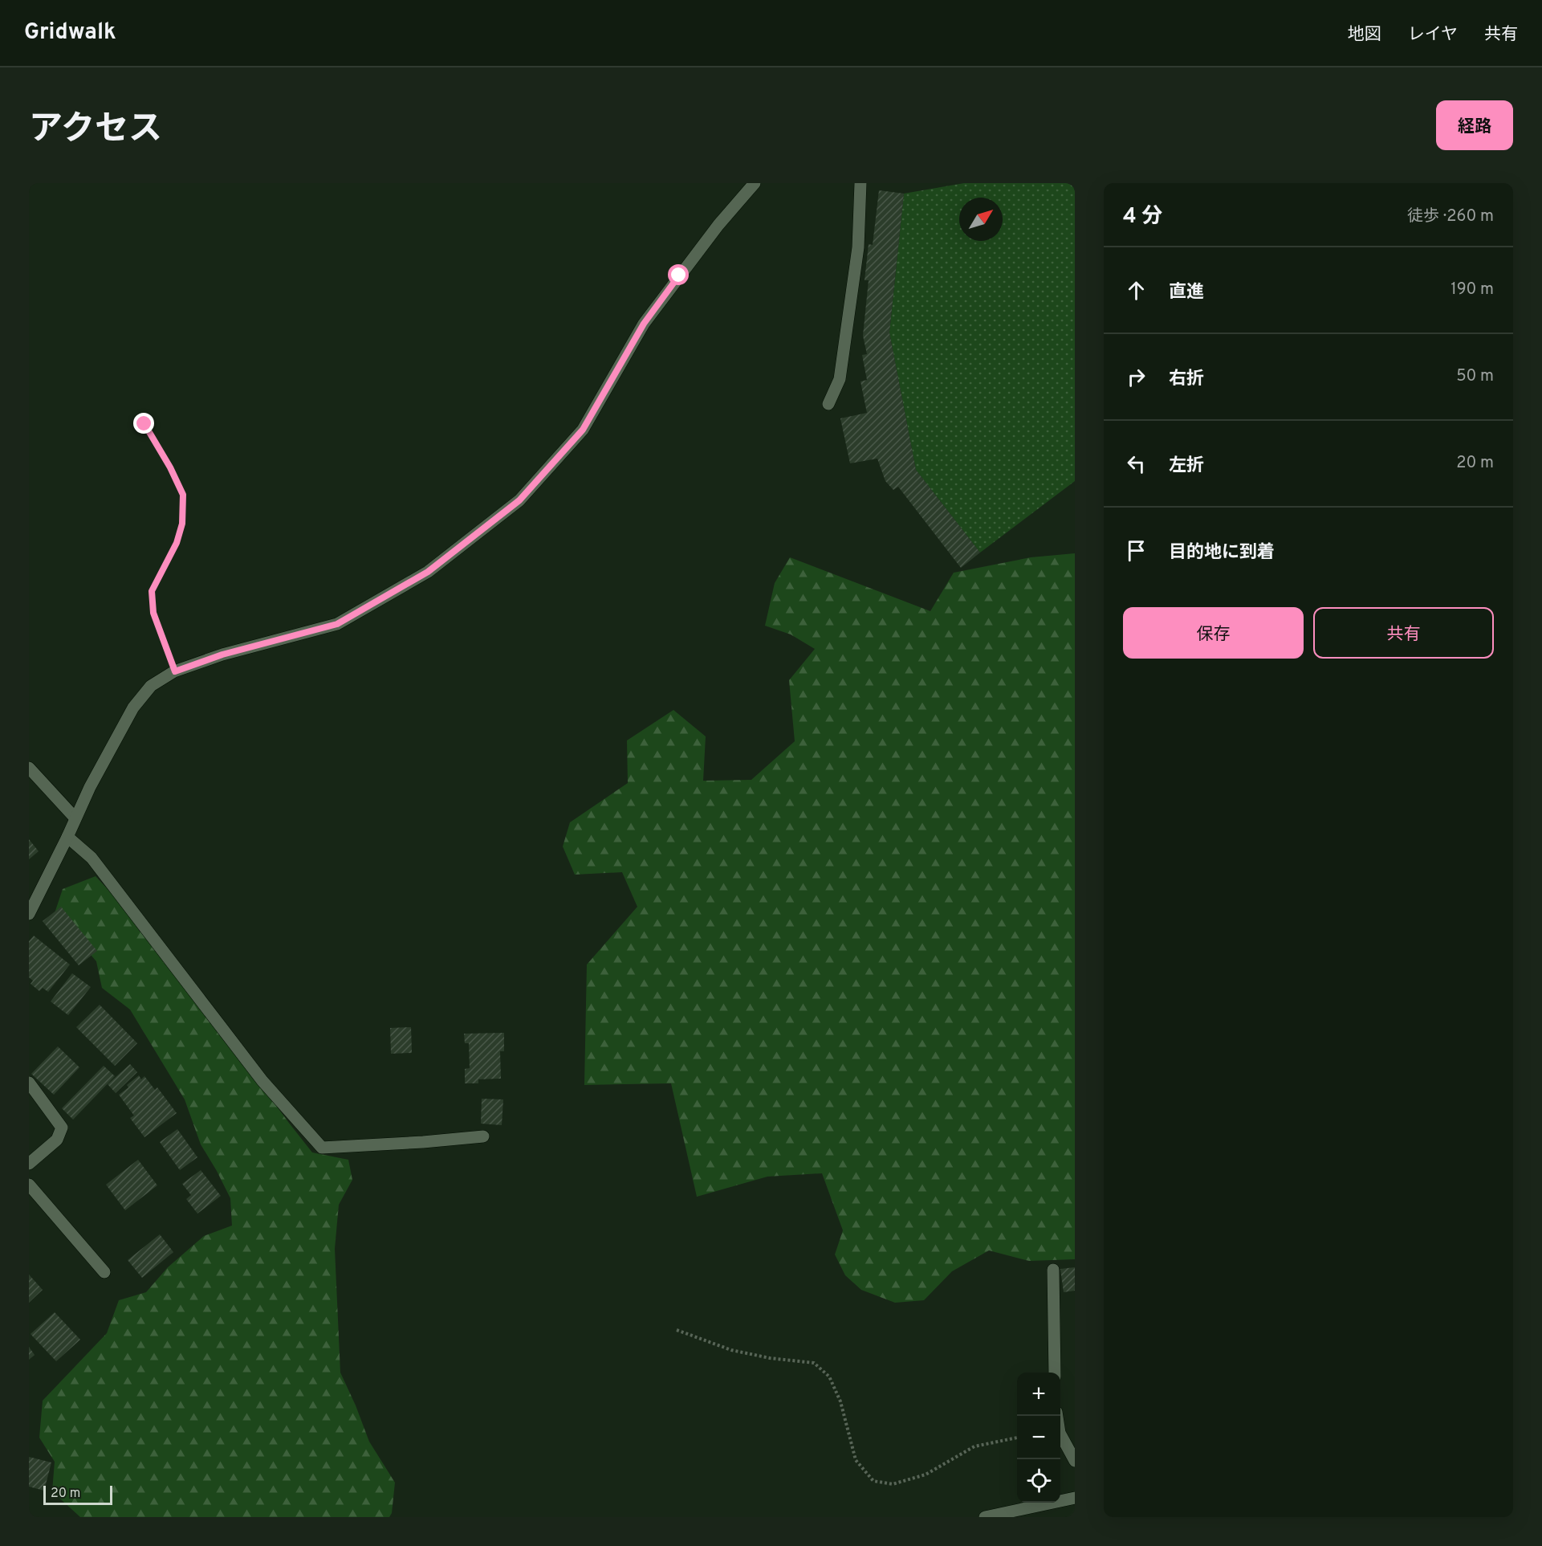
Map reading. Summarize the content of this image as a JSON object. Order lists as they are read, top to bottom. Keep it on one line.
{"scale_bar":"20 m","north":"top right","page":{"header":"Gridwalk","nav":["地図","レイヤ","共有"],"title":"アクセス","buttons":["経路",["保存","共有"]],"heading":["4 分","徒歩 · 260 m"],"list":[["直進","190 m"],["右折","50 m"],["左折","20 m"],"目的地に到着"],"map_buttons":["+","−"],"scale":"20 m"}}
